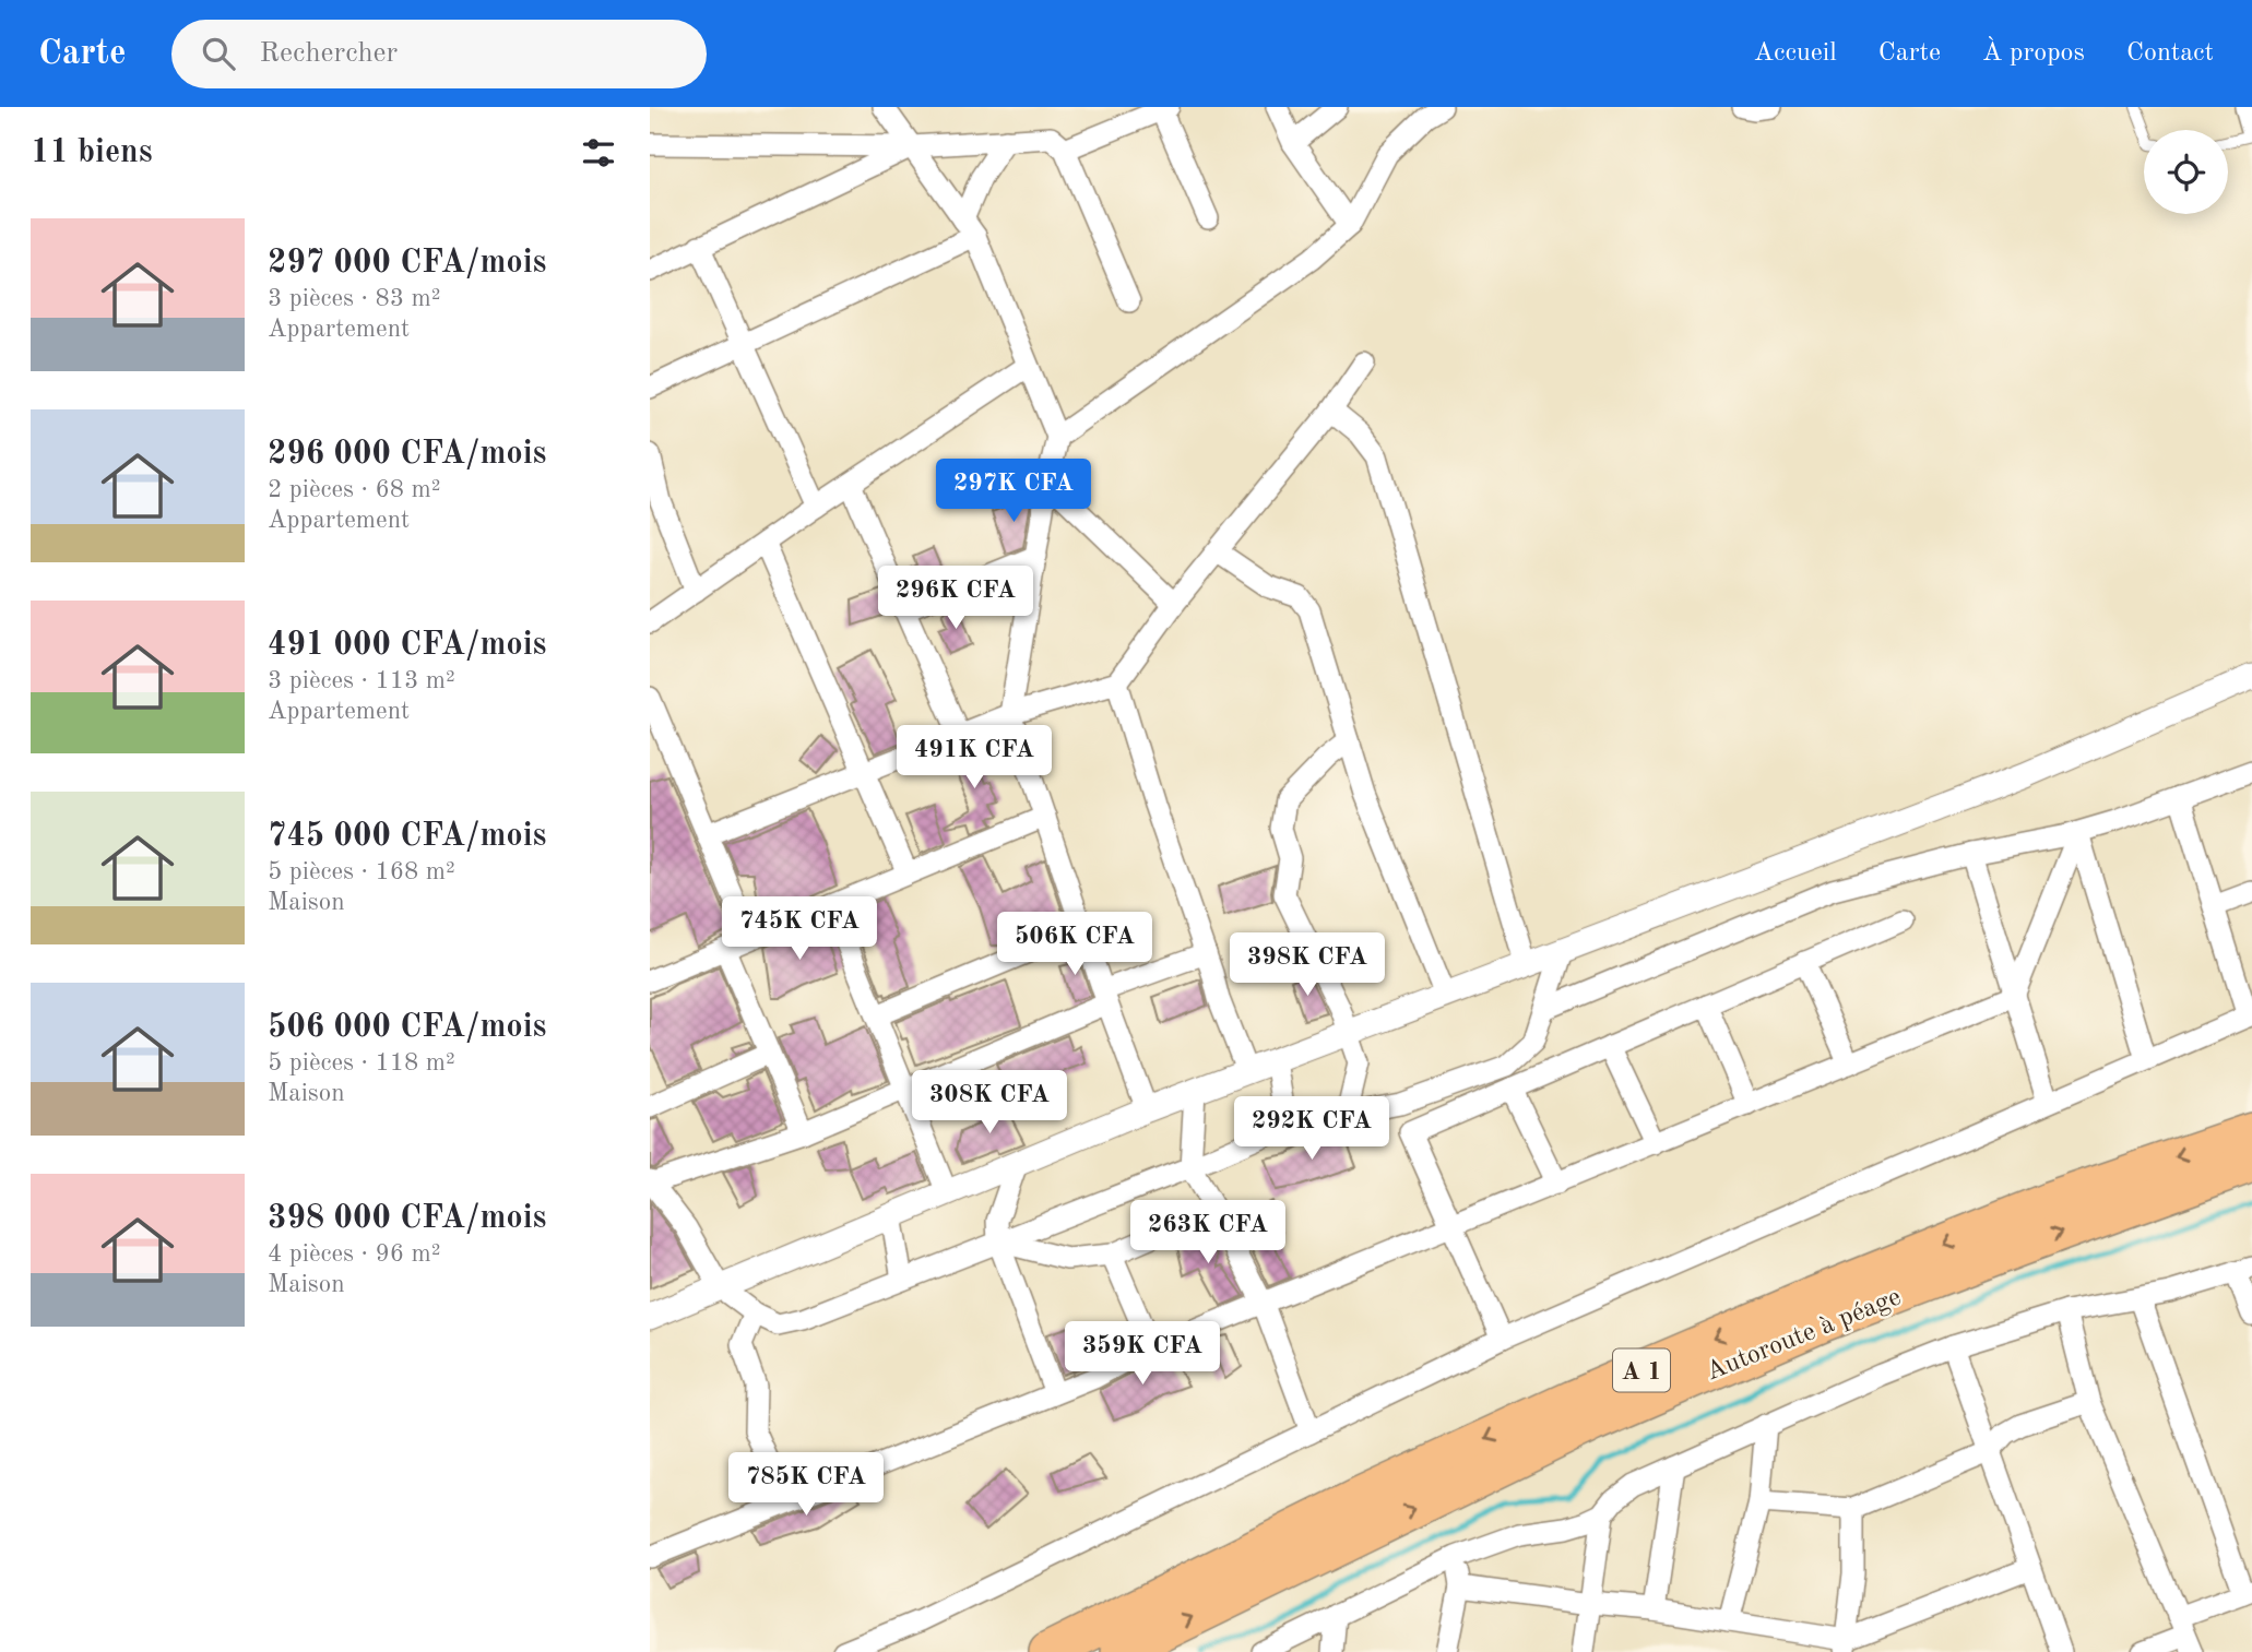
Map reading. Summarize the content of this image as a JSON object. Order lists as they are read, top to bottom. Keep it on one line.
{"streets":{"highway":["Autoroute à péage","A 1"]},"page":{"header":"Carte","search":"Rechercher","nav":["Accueil","Carte","À propos","Contact"],"heading":"11 biens","list":[{"name":"297 000 CFA/mois","note":"3 pièces · 83 m² · Appartement"},{"name":"296 000 CFA/mois","note":"2 pièces · 68 m² · Appartement"},{"name":"491 000 CFA/mois","note":"3 pièces · 113 m² · Appartement"},{"name":"745 000 CFA/mois","note":"5 pièces · 168 m² · Maison"},{"name":"506 000 CFA/mois","note":"5 pièces · 118 m² · Maison"},{"name":"398 000 CFA/mois","note":"4 pièces · 96 m² · Maison"}],"price":["297K CFA","296K CFA","491K CFA","745K CFA","506K CFA","398K CFA","308K CFA","292K CFA","263K CFA","359K CFA","785K CFA"]}}
